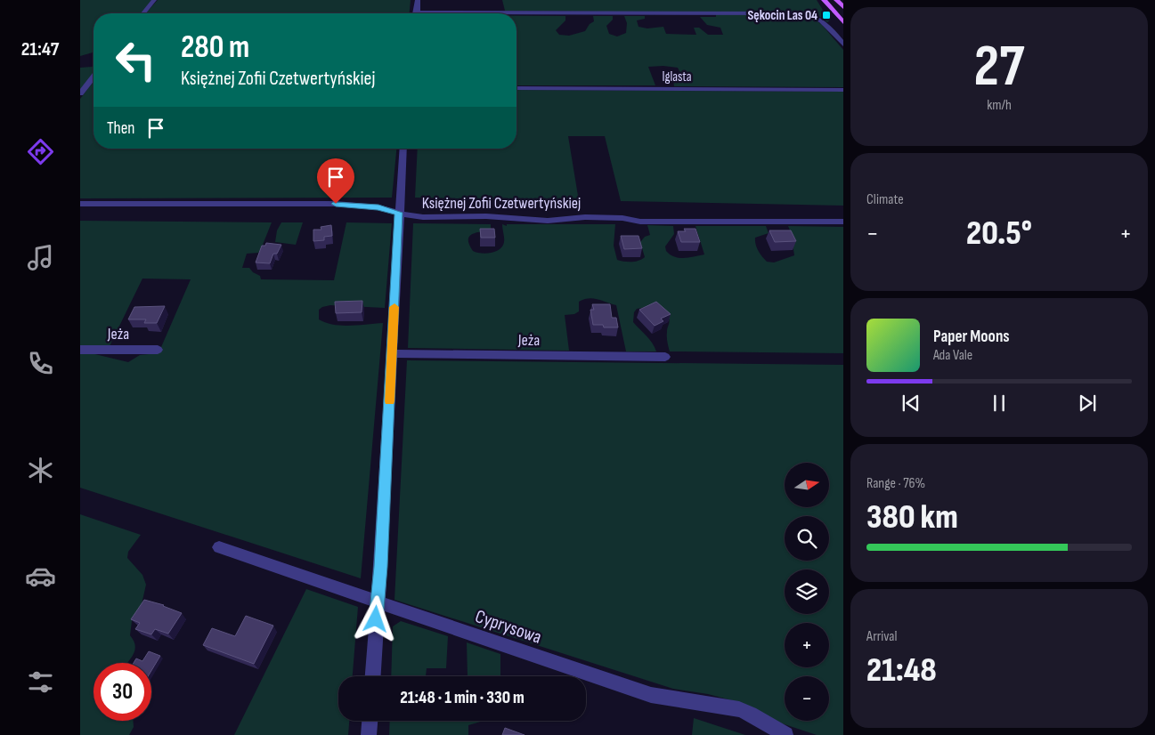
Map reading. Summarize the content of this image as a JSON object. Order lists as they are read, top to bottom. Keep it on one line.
{"streets":{"street":["Iglasta","Księżnej Zofii Czetwertyńskiej","Jeża","Cyprysowa"]},"places":{"transit":["Sękocin Las 04"]},"north":"right","page":{"tabs":"21:47","tile":[["27","km/h"],"Climate",["Range · 76%","380 km"],["Arrival","21:48"]],"turn":["280 m","Księżnej Zofii Czetwertyńskiej"],"then":"Then","heat":["−","20.5°","+"],"song":["Paper Moons","Ada Vale"],"map_buttons":["+","−"],"limit":"30","trip":"21:48 · 1 min · 330 m"}}
